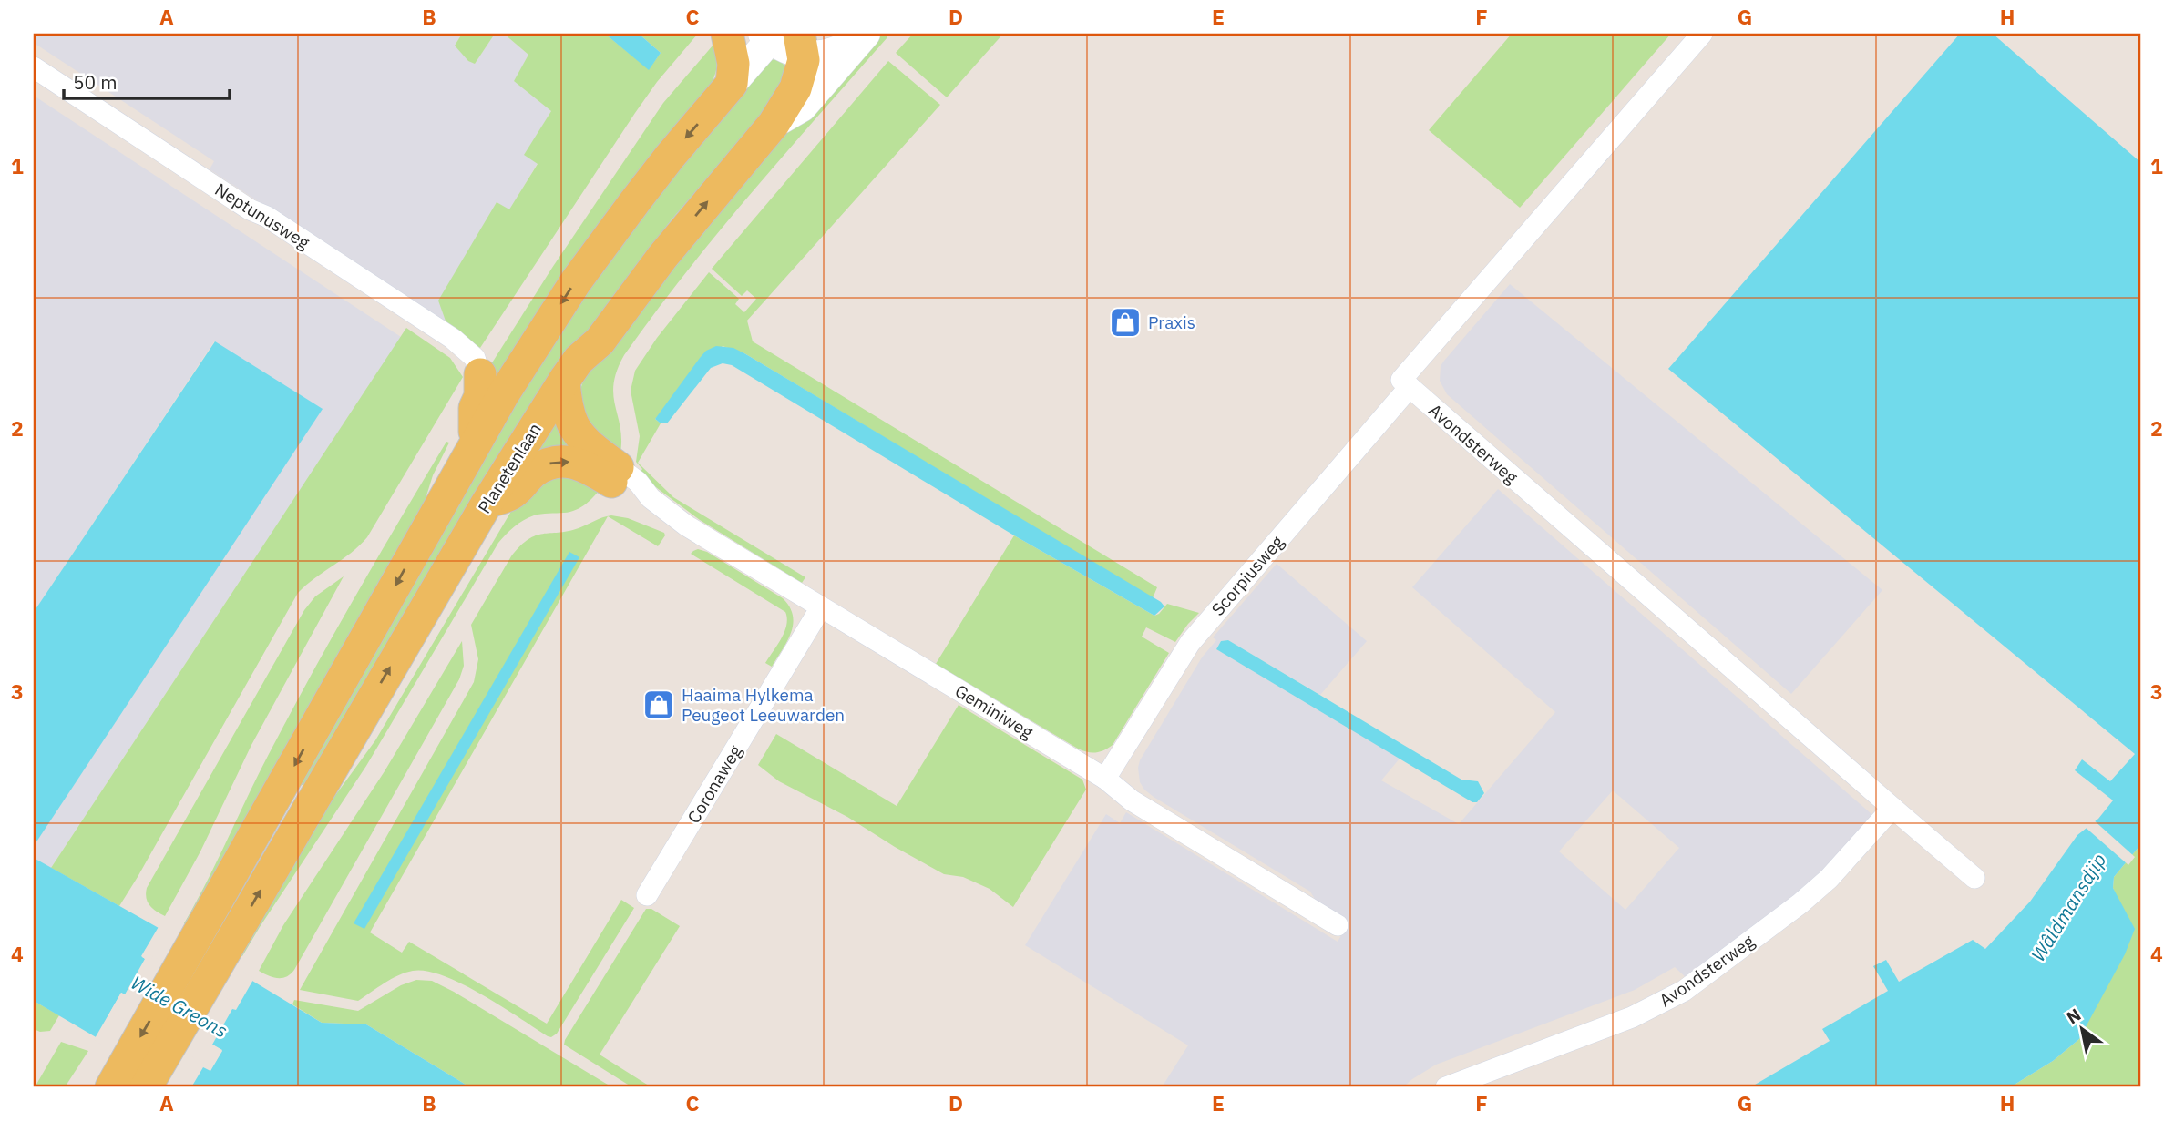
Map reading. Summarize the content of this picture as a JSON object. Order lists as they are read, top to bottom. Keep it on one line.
{"streets":{"main road":["Planetenlaan"],"street":["Neptunusweg","Avondsterweg","Scorpiusweg","Geminiweg","Coronaweg"]},"crossings":[["Avondsterweg","Scorpiusweg"],["Scorpiusweg","Geminiweg"],["Geminiweg","Coronaweg"]],"water":["Wâldmansdjip","Wide Greons"],"places":{"shop":["Praxis","Haaima Hylkema Peugeot Leeuwarden"]},"scale_bar":"50 m","north":"top left","grid":{"columns":["A","B","C","D","E","F","G","H"],"rows":["1","2","3","4"]}}
